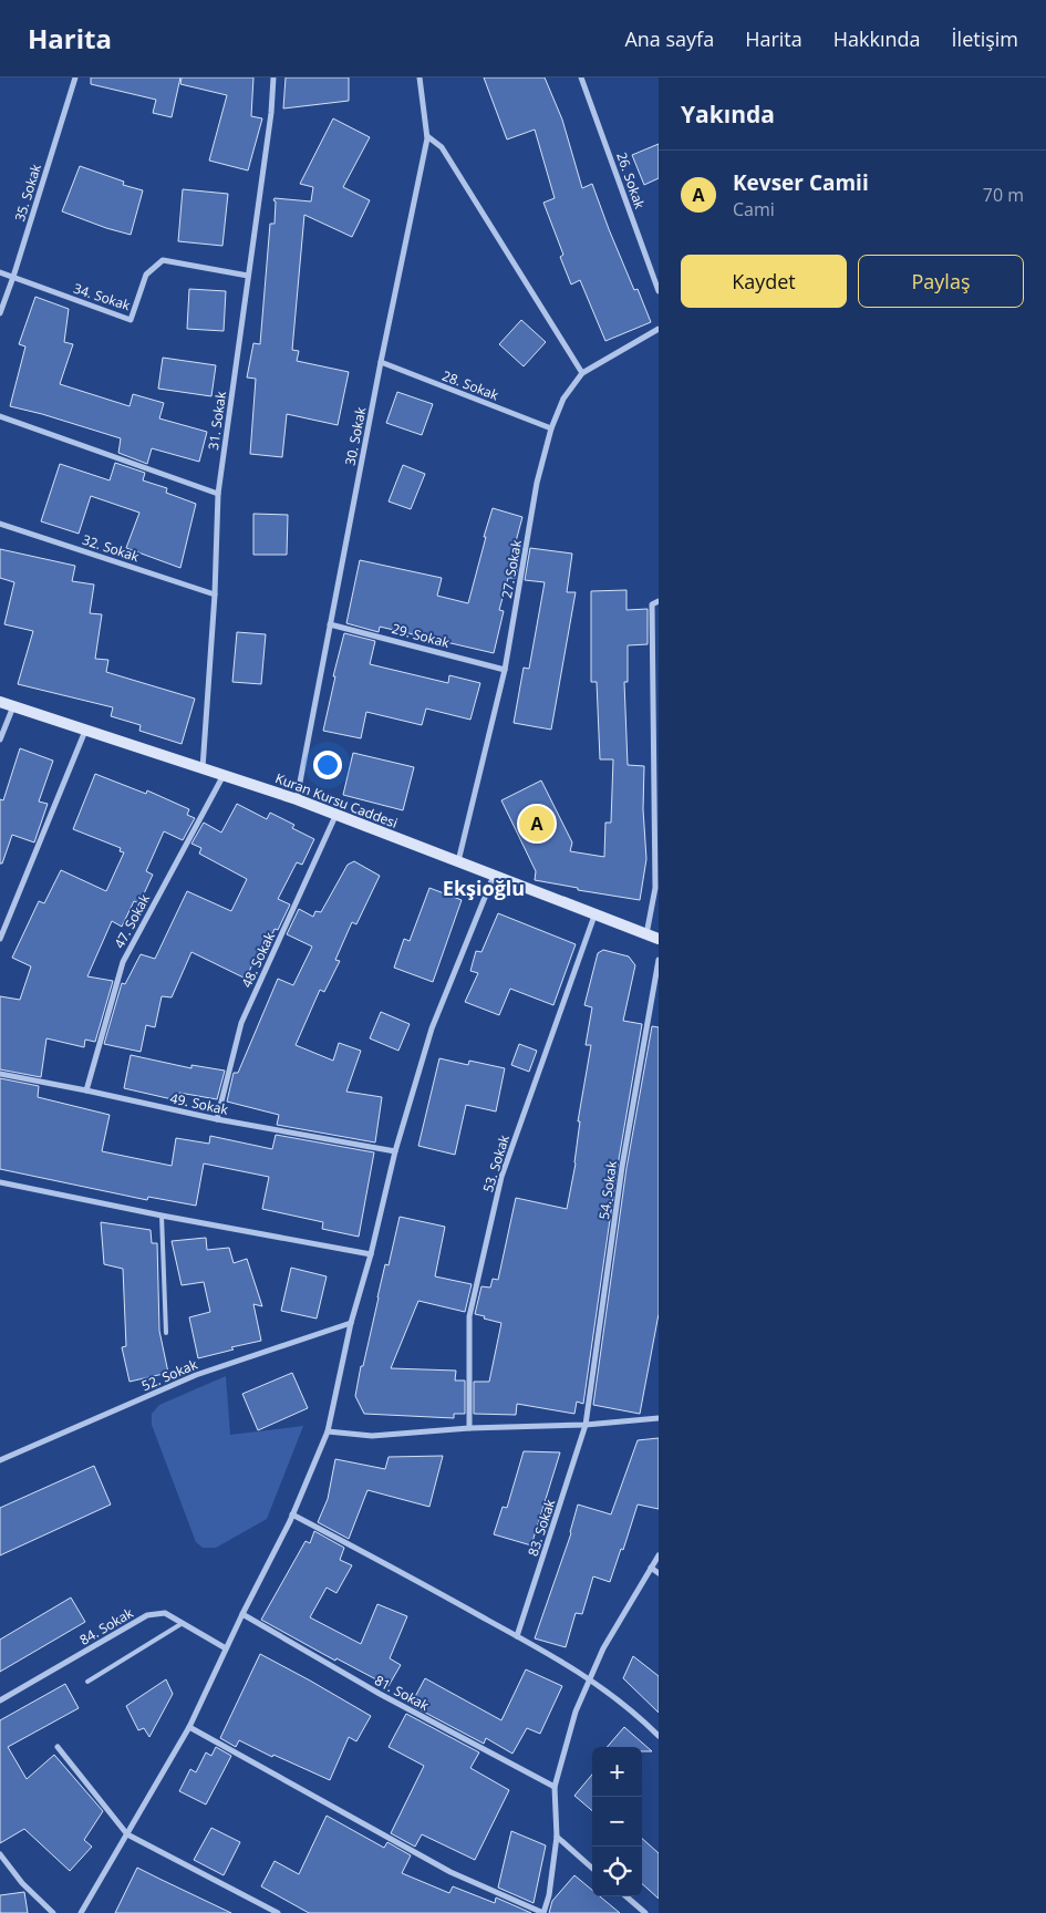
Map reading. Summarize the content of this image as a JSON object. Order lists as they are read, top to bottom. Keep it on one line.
{"streets":{"main road":["Kuran Kursu Caddesi"],"street":["26. Sokak","35. Sokak","34. Sokak","28. Sokak","31. Sokak","30. Sokak","32. Sokak","27. Sokak","29. Sokak","47. Sokak","48. Sokak","49. Sokak","53. Sokak","54. Sokak","52. Sokak","83. Sokak","84. Sokak","81. Sokak"]},"crossings":[["35. Sokak","34. Sokak"],["34. Sokak","31. Sokak"],["28. Sokak","30. Sokak"],["28. Sokak","27. Sokak"],["31. Sokak","32. Sokak"],["31. Sokak","Kuran Kursu Caddesi"],["30. Sokak","29. Sokak"],["30. Sokak","Kuran Kursu Caddesi"],["27. Sokak","29. Sokak"],["27. Sokak","Kuran Kursu Caddesi"],["Kuran Kursu Caddesi","47. Sokak"],["Kuran Kursu Caddesi","48. Sokak"],["Kuran Kursu Caddesi","53. Sokak"],["47. Sokak","49. Sokak"],["48. Sokak","49. Sokak"],["54. Sokak","83. Sokak"]],"districts":["Ekşioğlu"],"page":{"header":"Harita","nav":["Ana sayfa","Harita","Hakkında","İletişim"],"heading":"Yakında","list":[{"mark":"A","name":"Kevser Camii","note":"Cami","value":"70 m"}],"buttons":["Kaydet","Paylaş"],"pins":"A","map_buttons":["+","−"]}}
